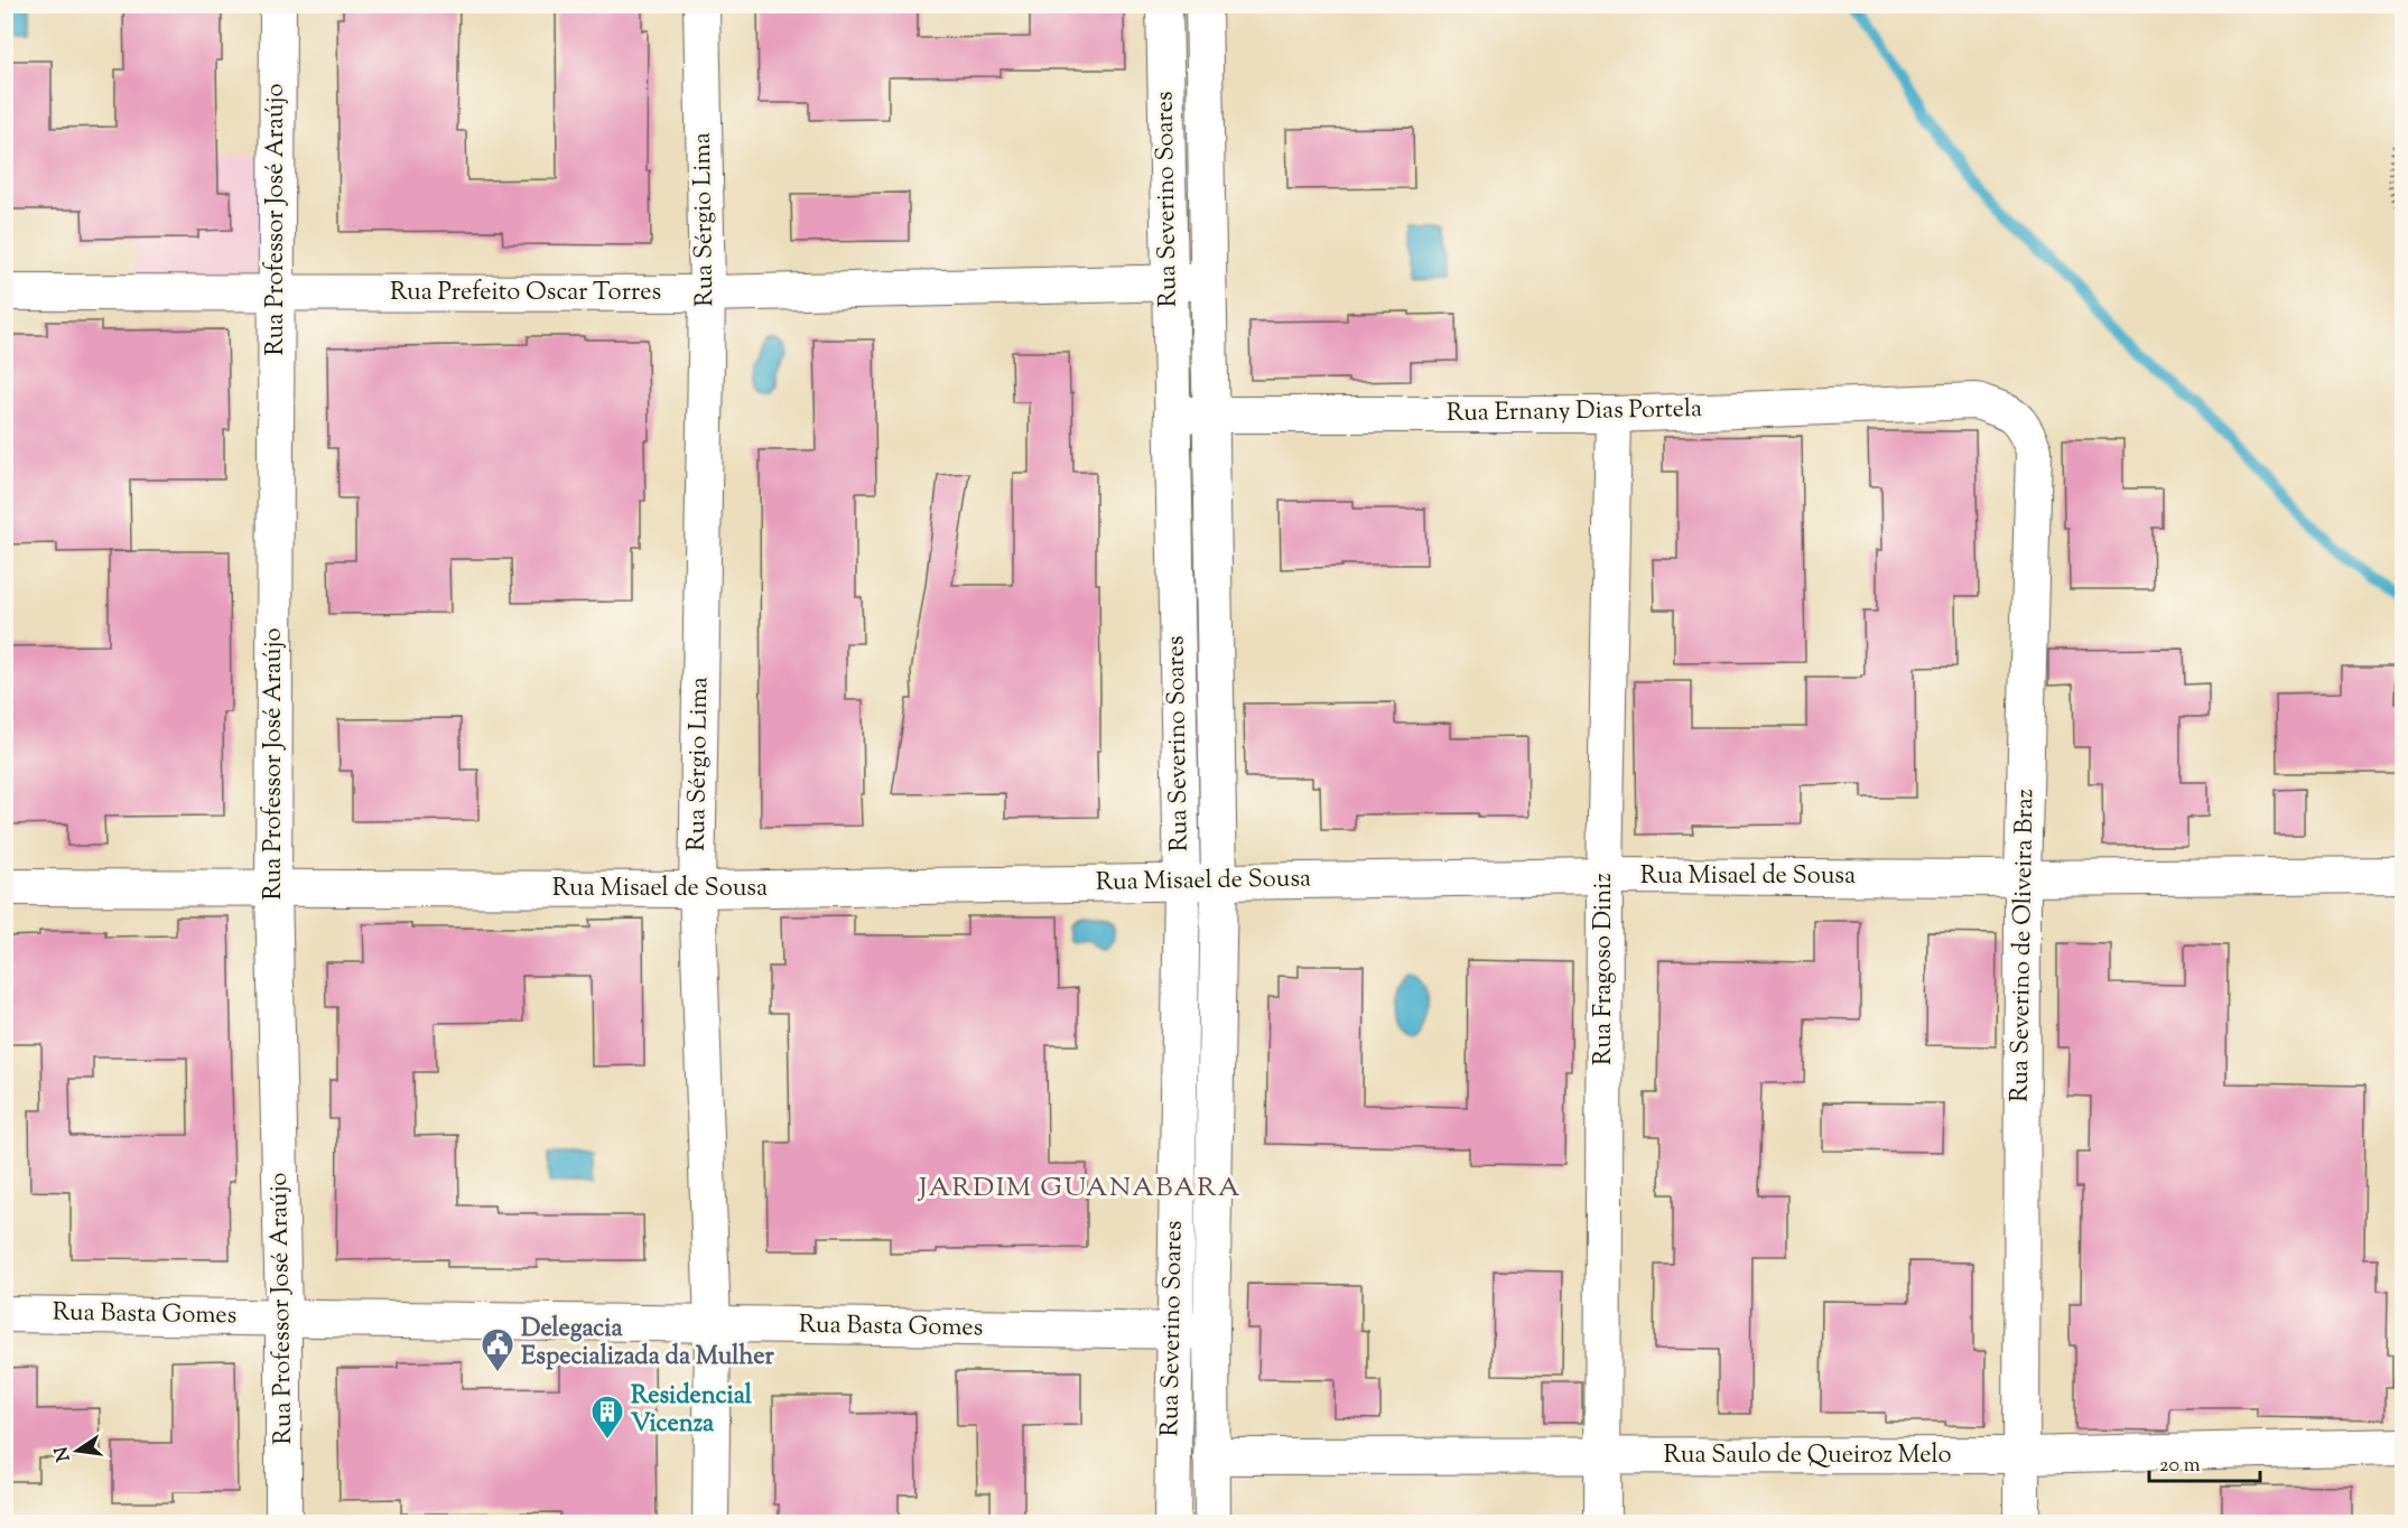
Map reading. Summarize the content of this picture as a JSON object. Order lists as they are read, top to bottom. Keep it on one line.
{"streets":{"street":["Rua Severino Soares","Rua Professor José Araújo","Rua Sérgio Lima","Rua Prefeito Oscar Torres","Rua Ernany Dias Portela","Rua Misael de Sousa","Rua Severino de Oliveira Braz","Rua Fragoso Diniz","Rua Basta Gomes","Rua Saulo de Queiroz Melo"]},"crossings":[["Rua Severino Soares","Rua Prefeito Oscar Torres"],["Rua Severino Soares","Rua Ernany Dias Portela"],["Rua Severino Soares","Rua Misael de Sousa"],["Rua Severino Soares","Rua Basta Gomes"],["Rua Severino Soares","Rua Saulo de Queiroz Melo"],["Rua Professor José Araújo","Rua Prefeito Oscar Torres"],["Rua Professor José Araújo","Rua Misael de Sousa"],["Rua Professor José Araújo","Rua Basta Gomes"],["Rua Sérgio Lima","Rua Prefeito Oscar Torres"],["Rua Sérgio Lima","Rua Misael de Sousa"],["Rua Sérgio Lima","Rua Basta Gomes"],["Rua Ernany Dias Portela","Rua Severino de Oliveira Braz"],["Rua Ernany Dias Portela","Rua Fragoso Diniz"],["Rua Misael de Sousa","Rua Severino de Oliveira Braz"],["Rua Misael de Sousa","Rua Fragoso Diniz"],["Rua Severino de Oliveira Braz","Rua Saulo de Queiroz Melo"],["Rua Fragoso Diniz","Rua Saulo de Queiroz Melo"]],"districts":["JARDIM GUANABARA"],"places":{"public building":["Delegacia Especializada da Mulher"],"building":["Residencial Vicenza"]},"scale_bar":"20 m","north":"left"}
